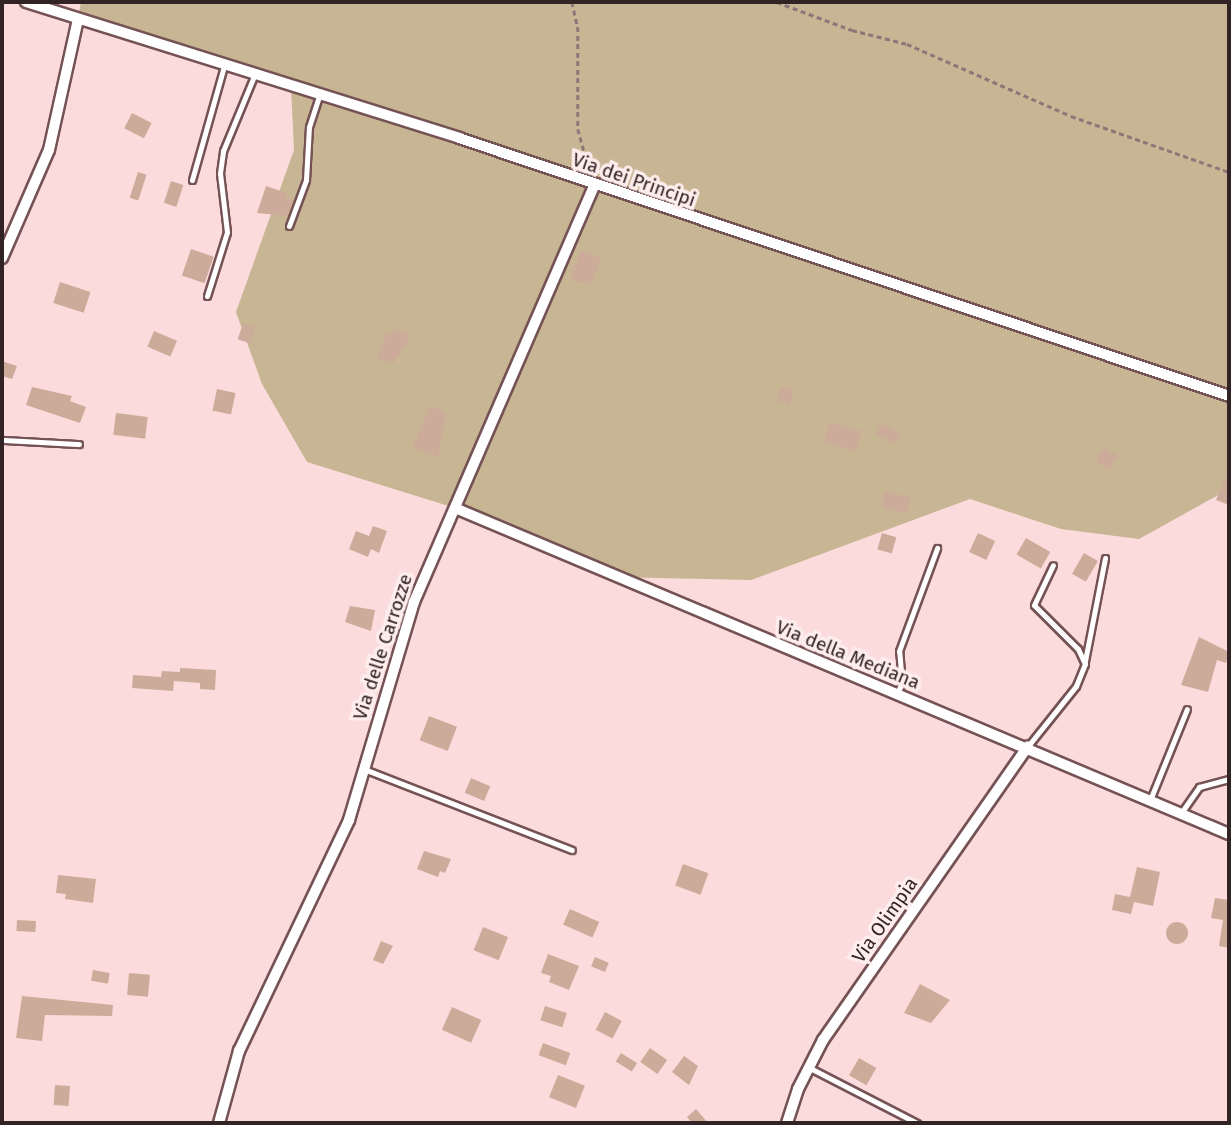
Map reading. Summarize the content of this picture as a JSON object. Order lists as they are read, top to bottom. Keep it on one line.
{"streets":{"street":["Via dei Principi","Via delle Carrozze","Via della Mediana","Via Olimpia"]},"crossings":[["Via dei Principi","Via delle Carrozze"],["Via delle Carrozze","Via della Mediana"],["Via della Mediana","Via Olimpia"]]}
